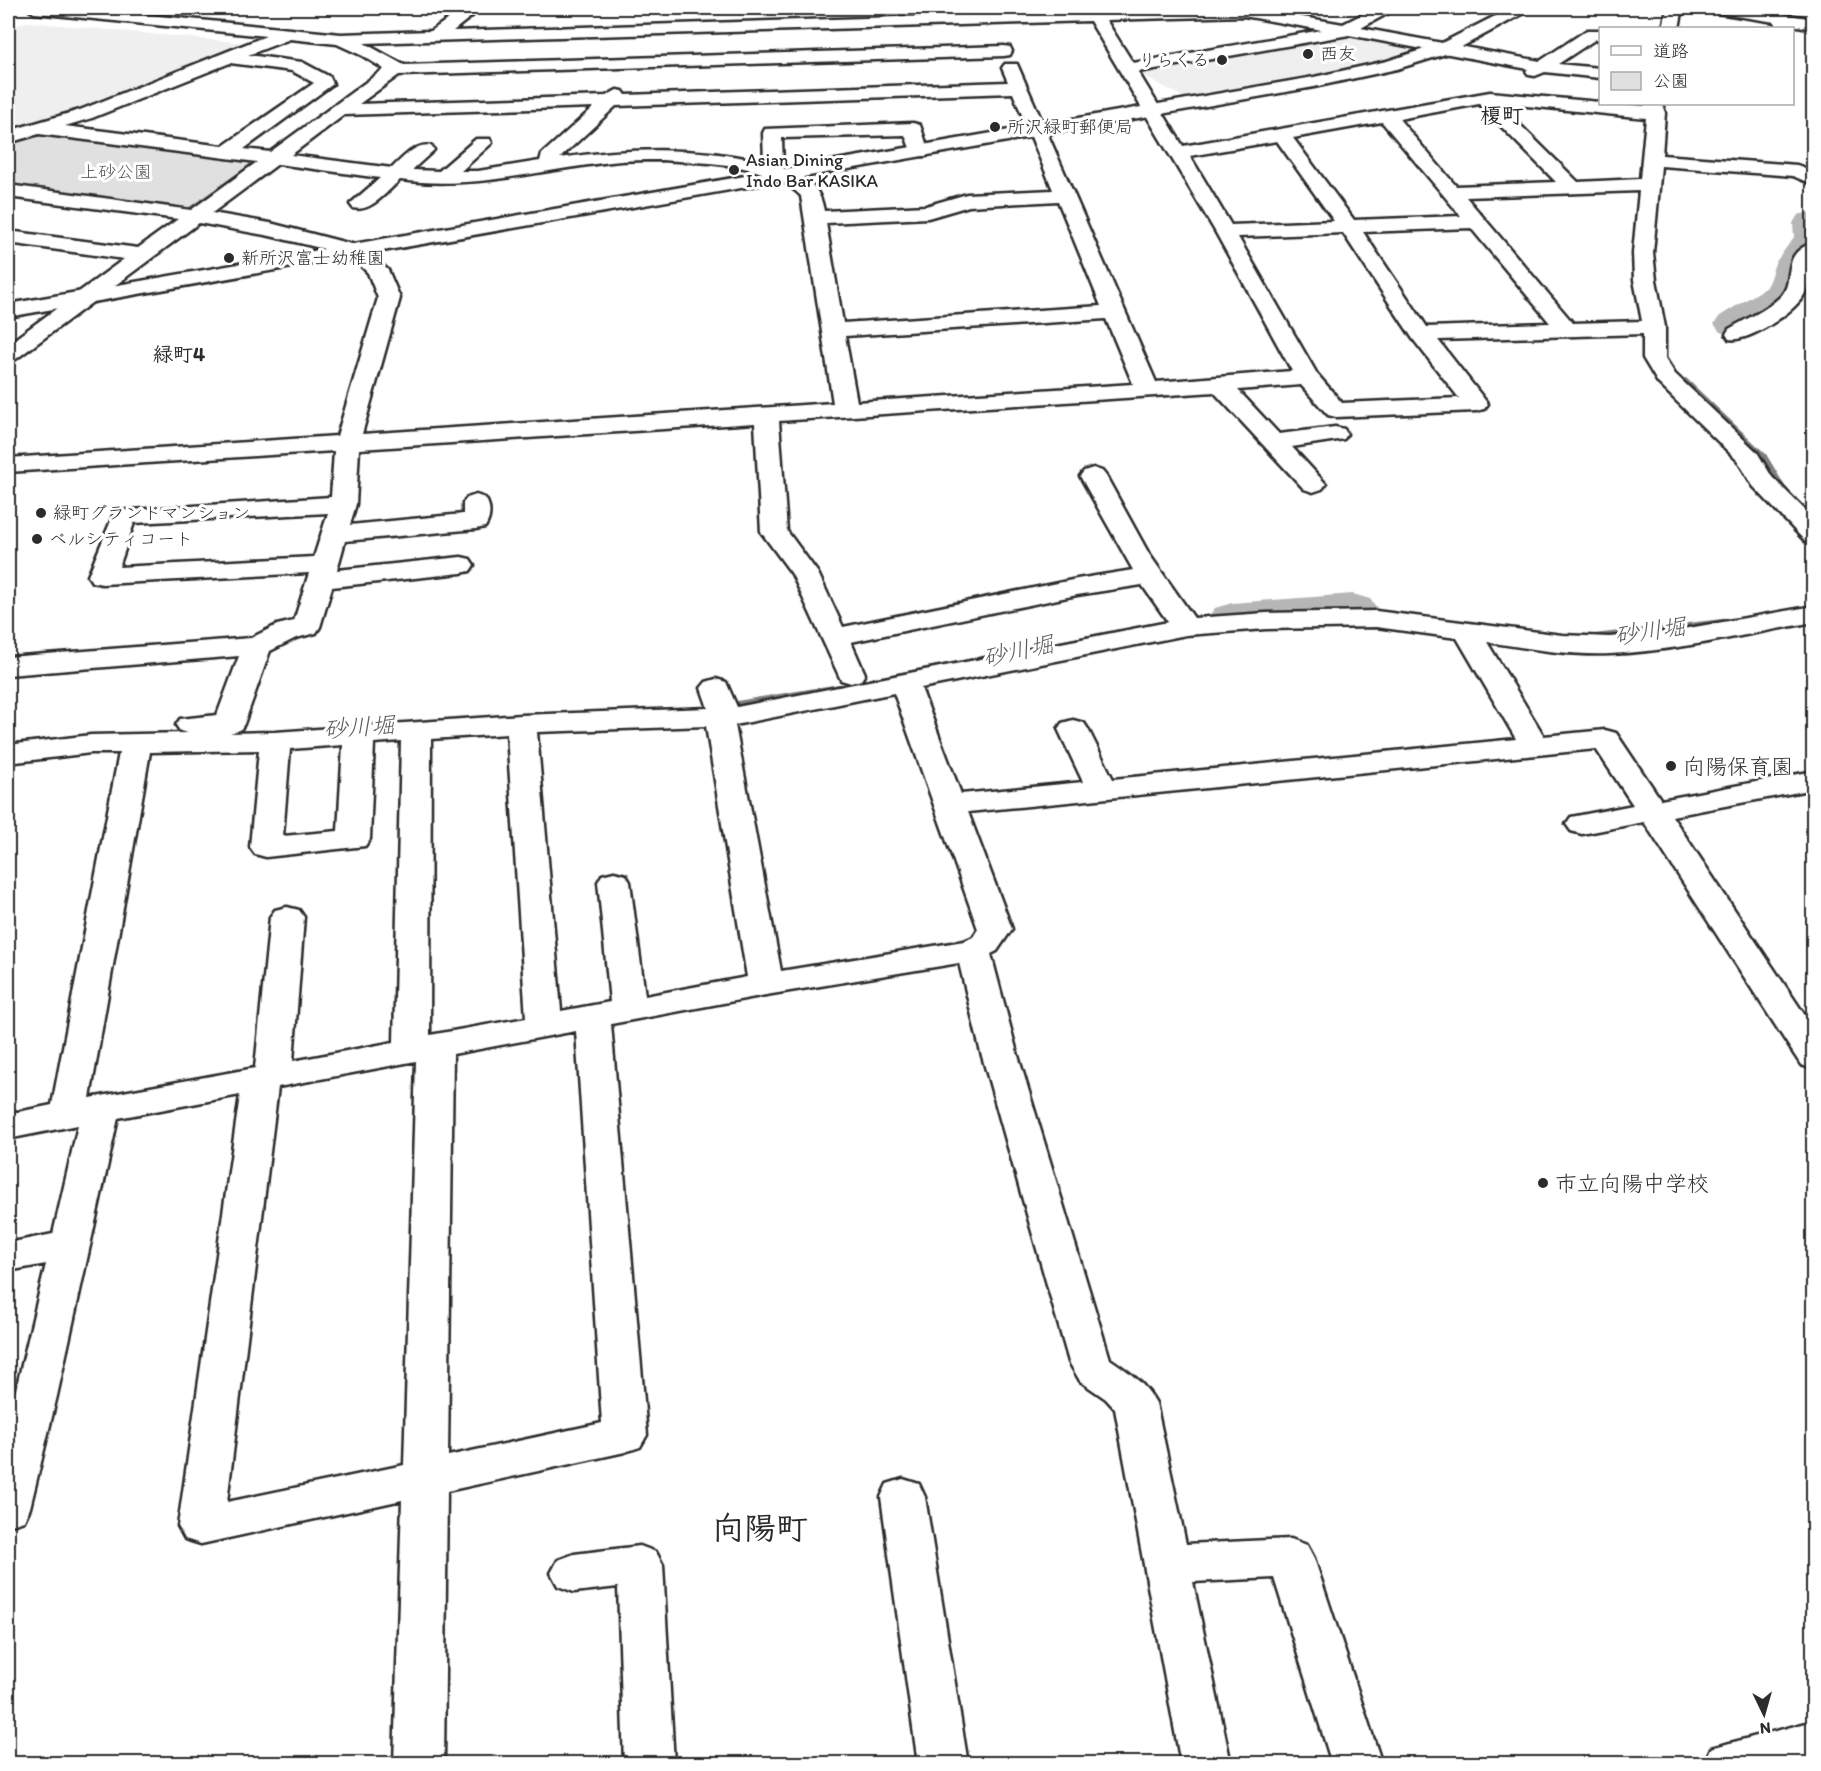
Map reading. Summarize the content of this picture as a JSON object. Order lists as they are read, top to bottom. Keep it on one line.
{"districts":["榎町","緑町4","向陽町"],"water":["砂川堀"],"parks":["上砂公園"],"places":["西友","りらくる","所沢緑町郵便局","Asian Dining Indo Bar KASIKA","新所沢富士幼稚園","緑町グランドマンション","ベルシティコート","向陽保育園","市立向陽中学校"],"legend":["道路","公園"],"north":"bottom"}
